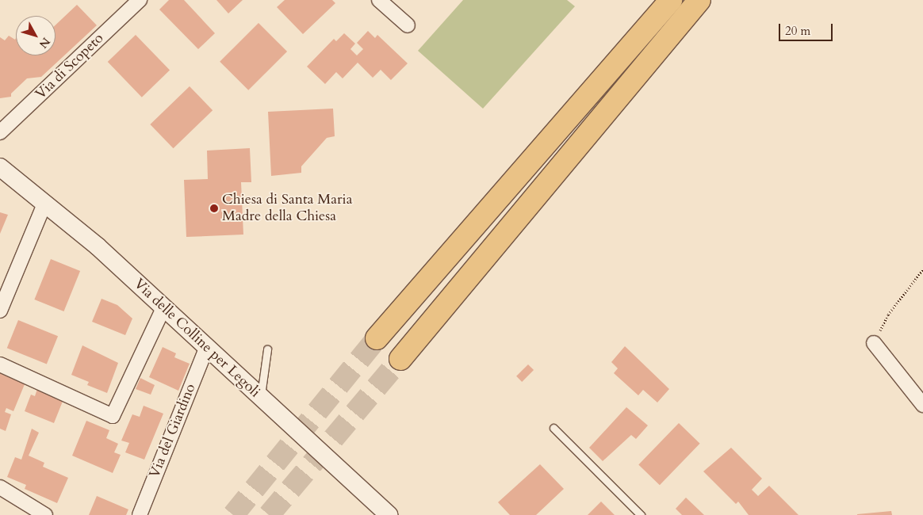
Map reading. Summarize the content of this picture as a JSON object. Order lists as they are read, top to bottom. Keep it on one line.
{"streets":{"street":["Via di Scopeto","Via delle Colline per Legoli","Via del Giardino"]},"crossings":[["Via delle Colline per Legoli","Via del Giardino"]],"places":["Chiesa di Santa Maria Madre della Chiesa"],"scale_bar":"20 m","north":"bottom right"}
